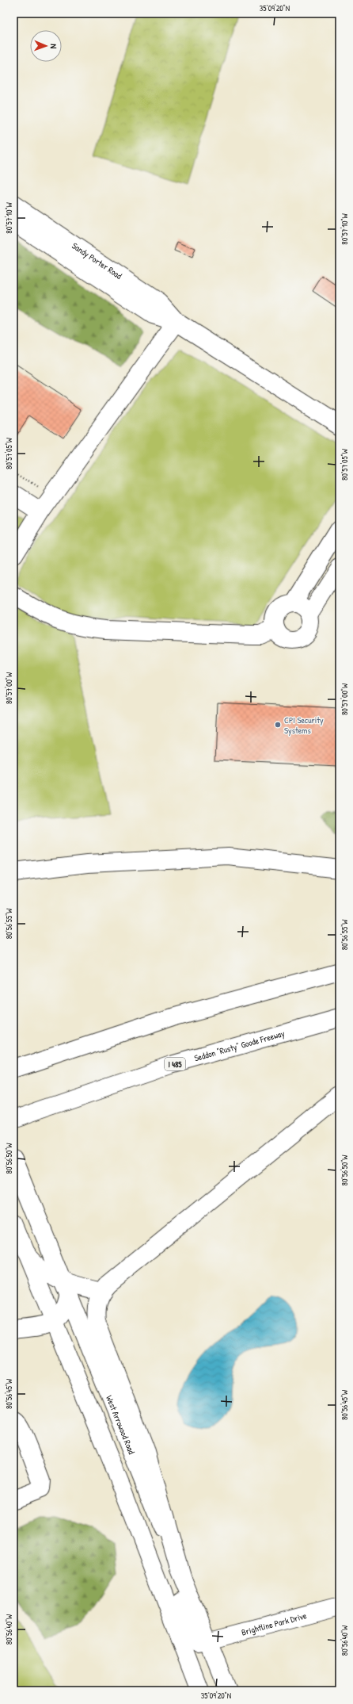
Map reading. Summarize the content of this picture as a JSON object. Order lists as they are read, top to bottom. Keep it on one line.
{"streets":{"main road":["Sandy Porter Road","Seddon \"Rusty\" Goode Freeway","I 485","West Arrowood Road","Brightline Park Drive"]},"crossings":[["West Arrowood Road","Brightline Park Drive"]],"places":["CPI Security Systems"],"north":"right","coordinates":["35°09'20\"N","80°57'10\"W","80°57'05\"W","80°57'00\"W","80°56'55\"W","80°56'50\"W","80°56'45\"W","80°56'40\"W"]}
